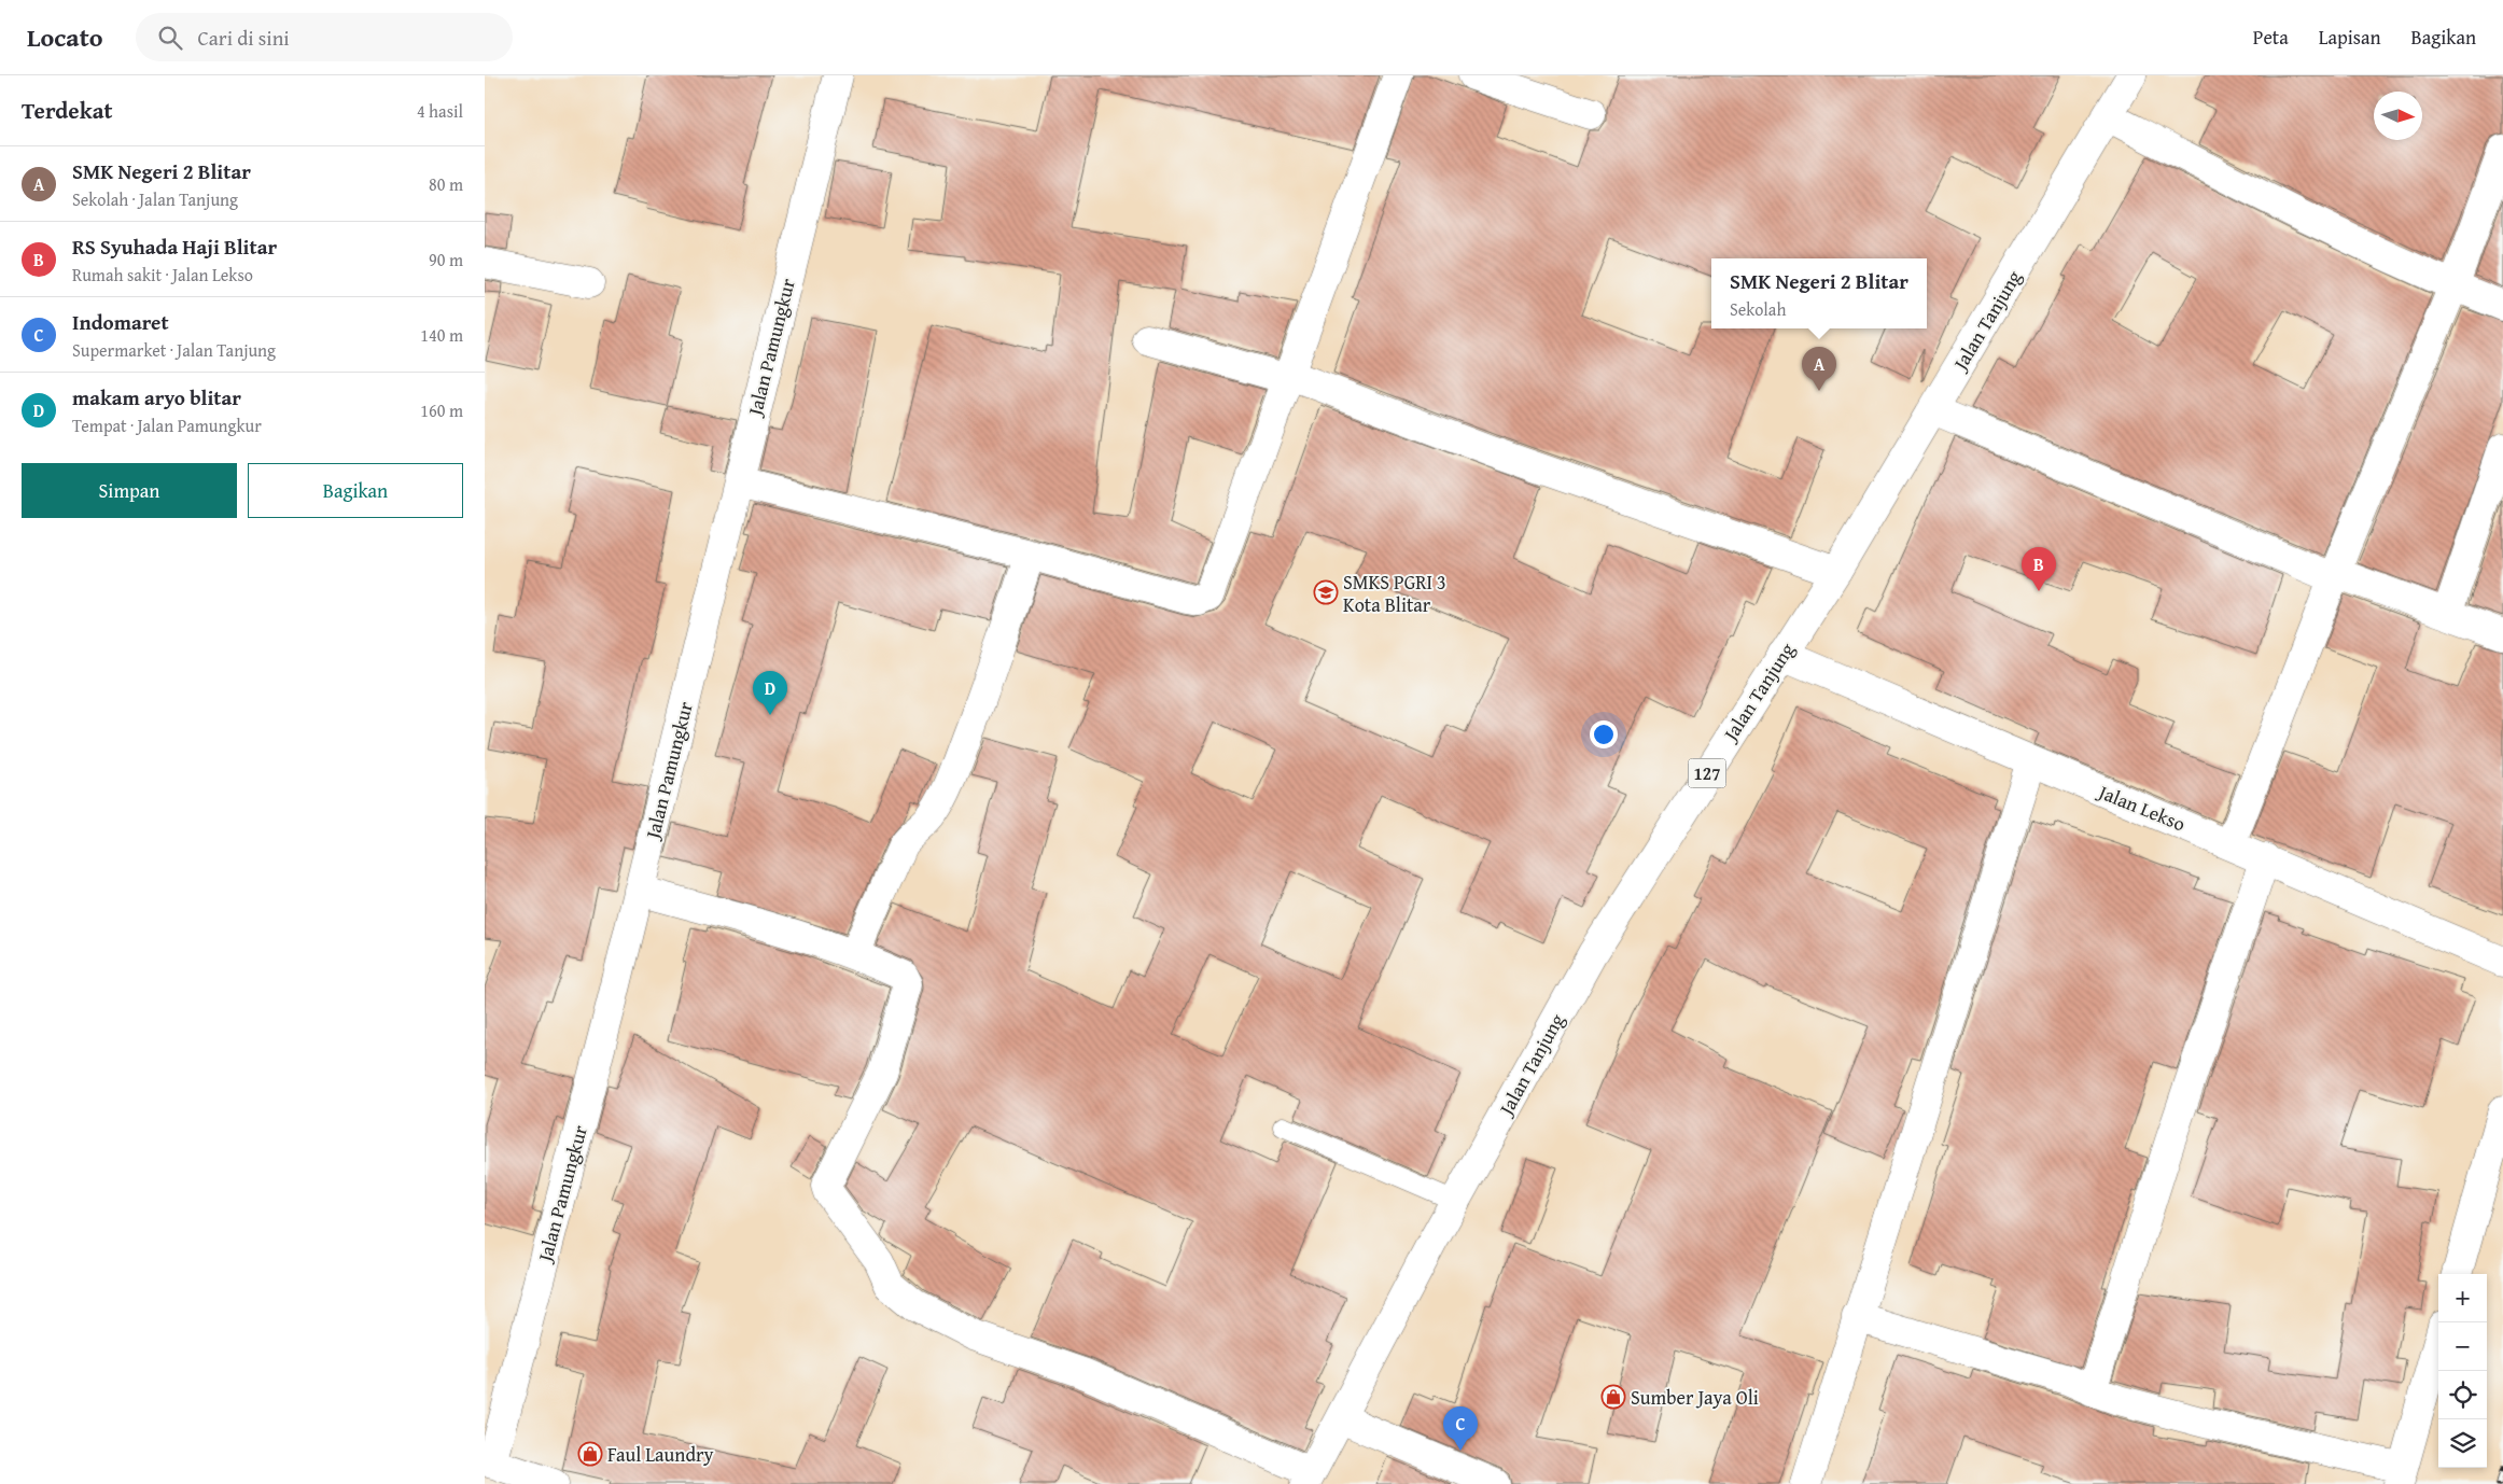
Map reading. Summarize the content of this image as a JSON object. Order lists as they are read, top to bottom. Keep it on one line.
{"streets":{"street":["Jalan Tanjung","Jalan Pamungkur","127","Jalan Lekso"]},"crossings":[["Jalan Tanjung","Jalan Lekso"]],"places":{"school or university":["SMKS PGRI 3 Kota Blitar"],"shop":["Sumber Jaya Oli","Faul Laundry"]},"north":"right","page":{"header":"Locato","search":"Cari di sini","nav":["Peta","Lapisan","Bagikan"],"heading":["Terdekat","4 hasil"],"list":[{"mark":"A","name":"SMK Negeri 2 Blitar","note":"Sekolah · Jalan Tanjung","value":"80 m"},{"mark":"B","name":"RS Syuhada Haji Blitar","note":"Rumah sakit · Jalan Lekso","value":"90 m"},{"mark":"C","name":"Indomaret","note":"Supermarket · Jalan Tanjung","value":"140 m"},{"mark":"D","name":"makam aryo blitar","note":"Tempat · Jalan Pamungkur","value":"160 m"}],"popup":["SMK Negeri 2 Blitar","Sekolah"],"pins":["A","B","D","C"],"buttons":["Simpan","Bagikan"],"map_buttons":["+","−"]}}
